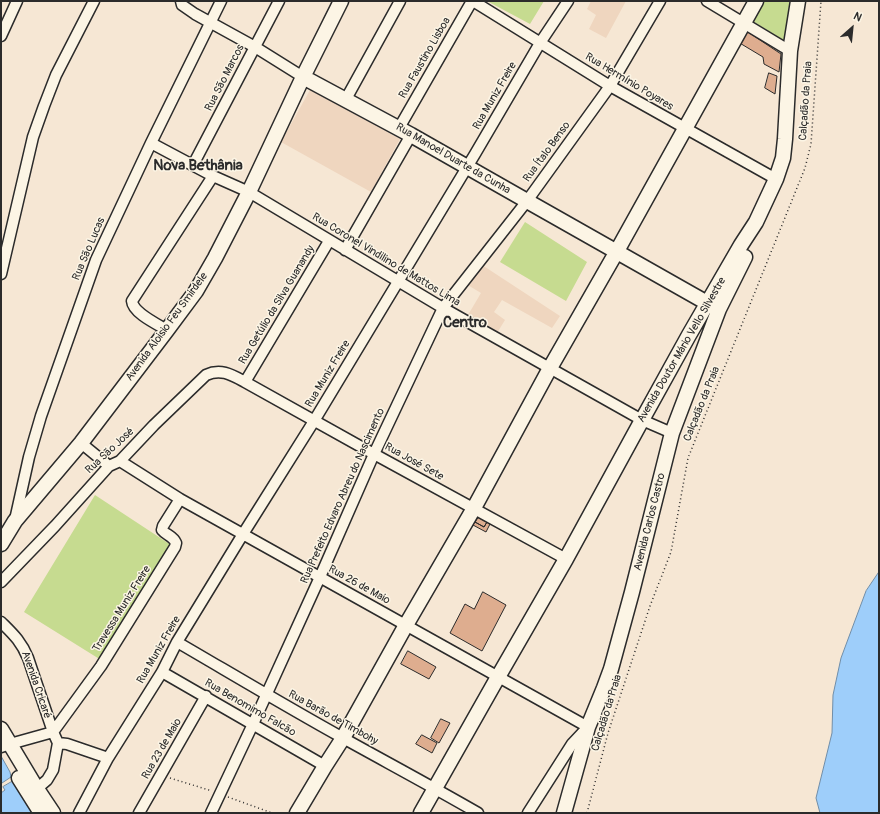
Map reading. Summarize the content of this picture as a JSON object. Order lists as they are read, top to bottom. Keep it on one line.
{"streets":{"street":["Rua Faustino Lisboa","Rua São Marcos","Rua Hermínio Poyares","Rua Muniz Freire","Rua Ítalo Benso","Rua Manoel Duarte da Cunha","Rua São Lucas","Rua Coronel Vindilino de Mattos Lima","Rua Getúlio da Silva Guanandy","Avenida Aloisio Feu Smirdele","Avenida Doutor Mário Vello Silvestre","Rua São José","Rua José Sete","Rua Prefeito Edvaro Abreu do Nascimento","Avenida Carlos Castro","Rua 26 de Maio","Travessa Muniz Freire","Avenida Cricaré","Rua Benomimo Falcão","Rua Barão de Timbohy","Rua 23 de Maio"],"path":["Calçadão da Praia"]},"crossings":[["Rua Faustino Lisboa","Rua Hermínio Poyares"],["Rua Faustino Lisboa","Rua Manoel Duarte da Cunha"],["Rua São Marcos","Rua Manoel Duarte da Cunha"],["Rua São Marcos","Rua Coronel Vindilino de Mattos Lima"],["Rua Hermínio Poyares","Rua Muniz Freire"],["Rua Hermínio Poyares","Rua Ítalo Benso"],["Rua Hermínio Poyares","Avenida Doutor Mário Vello Silvestre"],["Rua Muniz Freire","Rua Manoel Duarte da Cunha"],["Rua Muniz Freire","Rua Coronel Vindilino de Mattos Lima"],["Rua Muniz Freire","Rua José Sete"],["Rua Muniz Freire","Rua 26 de Maio"],["Rua Muniz Freire","Rua Benomimo Falcão"],["Rua Muniz Freire","Rua Barão de Timbohy"],["Rua Ítalo Benso","Rua Manoel Duarte da Cunha"],["Rua Ítalo Benso","Rua Coronel Vindilino de Mattos Lima"],["Rua Ítalo Benso","Rua Prefeito Edvaro Abreu do Nascimento"],["Rua Manoel Duarte da Cunha","Rua São Lucas"],["Rua Manoel Duarte da Cunha","Avenida Aloisio Feu Smirdele"],["Rua Manoel Duarte da Cunha","Avenida Doutor Mário Vello Silvestre"],["Rua Manoel Duarte da Cunha","Avenida Carlos Castro"],["Rua São Lucas","Rua Coronel Vindilino de Mattos Lima"],["Rua São Lucas","Avenida Aloisio Feu Smirdele"],["Rua Coronel Vindilino de Mattos Lima","Rua Getúlio da Silva Guanandy"],["Rua Coronel Vindilino de Mattos Lima","Avenida Aloisio Feu Smirdele"],["Rua Coronel Vindilino de Mattos Lima","Avenida Doutor Mário Vello Silvestre"],["Rua Coronel Vindilino de Mattos Lima","Rua Prefeito Edvaro Abreu do Nascimento"],["Rua Coronel Vindilino de Mattos Lima","Avenida Carlos Castro"],["Rua Getúlio da Silva Guanandy","Rua José Sete"],["Avenida Doutor Mário Vello Silvestre","Rua José Sete"],["Avenida Doutor Mário Vello Silvestre","Avenida Carlos Castro"],["Avenida Doutor Mário Vello Silvestre","Rua 26 de Maio"],["Avenida Doutor Mário Vello Silvestre","Rua Barão de Timbohy"],["Rua São José","Rua José Sete"],["Rua São José","Rua 26 de Maio"],["Rua José Sete","Rua Prefeito Edvaro Abreu do Nascimento"],["Rua Prefeito Edvaro Abreu do Nascimento","Rua 26 de Maio"],["Rua Prefeito Edvaro Abreu do Nascimento","Rua Benomimo Falcão"],["Rua Prefeito Edvaro Abreu do Nascimento","Rua Barão de Timbohy"],["Avenida Carlos Castro","Rua 26 de Maio"],["Rua 26 de Maio","Travessa Muniz Freire"],["Travessa Muniz Freire","Avenida Cricaré"],["Rua Benomimo Falcão","Rua 23 de Maio"]],"districts":["Nova Bethânia","Centro"],"north":"top right"}
